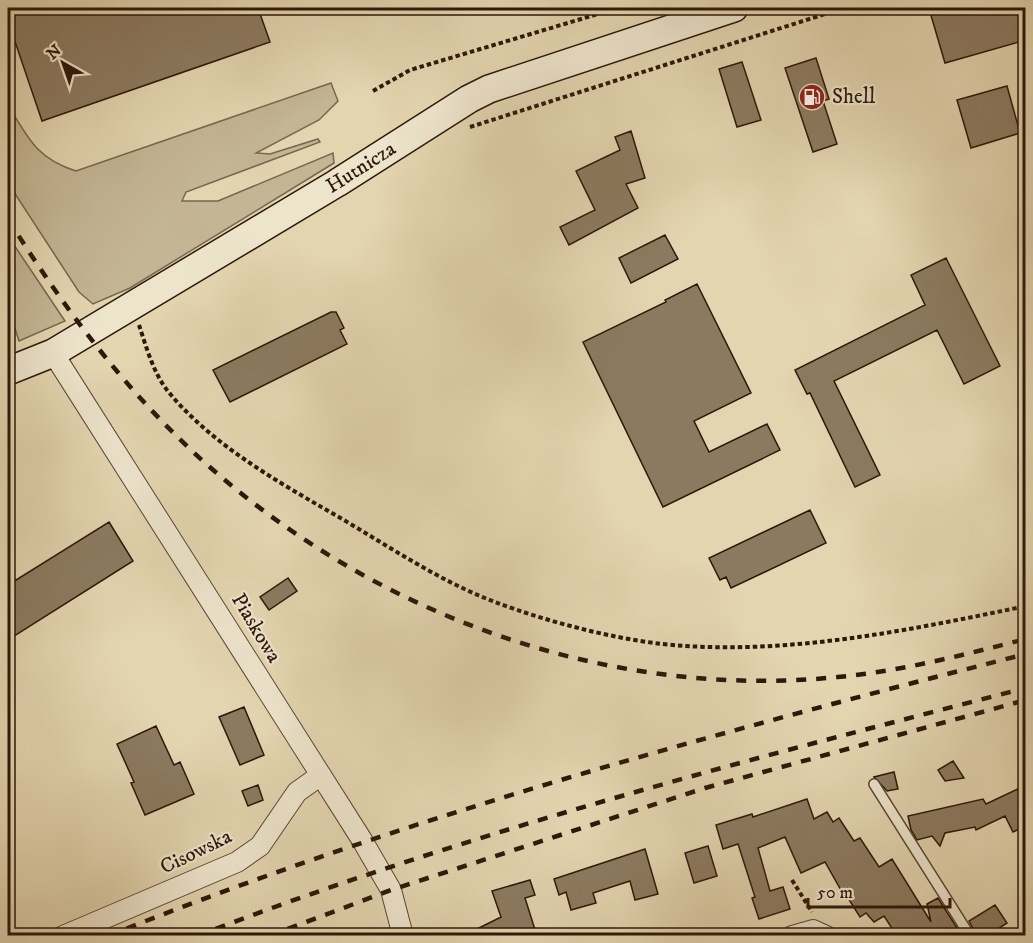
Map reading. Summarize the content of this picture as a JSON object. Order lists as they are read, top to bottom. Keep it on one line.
{"streets":{"main road":["Hutnicza"],"street":["Piaskowa","Cisowska"]},"crossings":[["Hutnicza","Piaskowa"],["Piaskowa","Cisowska"]],"places":{"fuel station":["Shell"]},"scale_bar":"50 m","north":"top left"}
